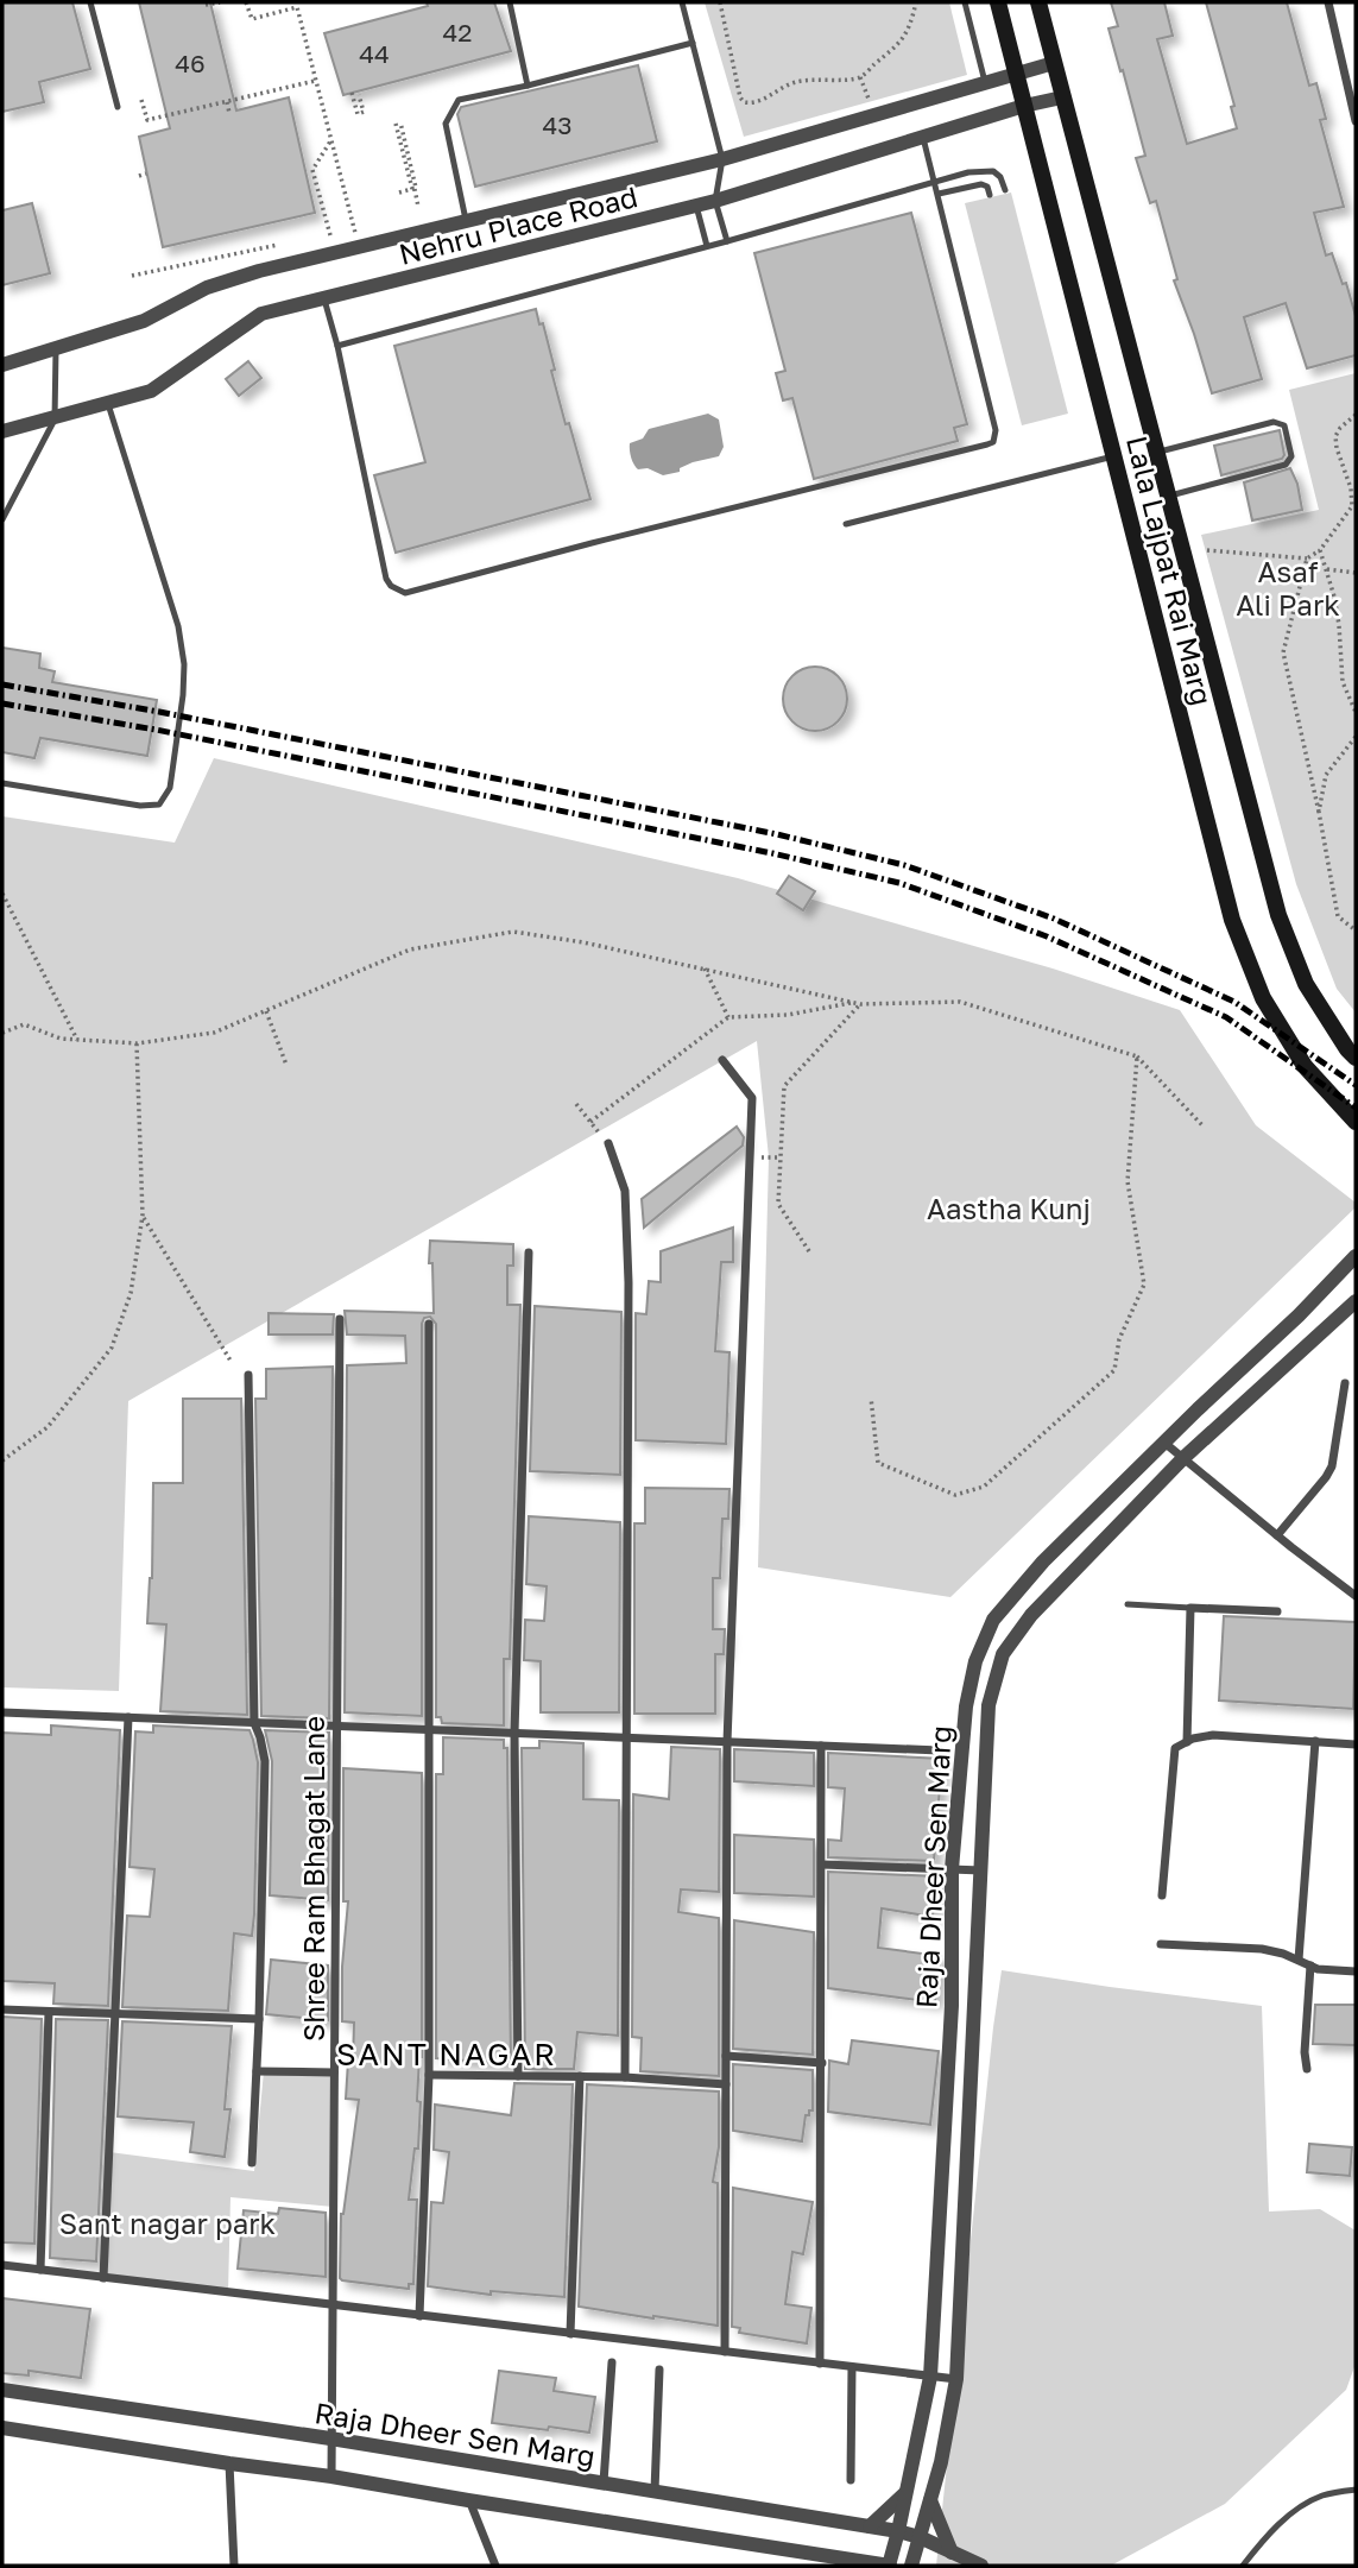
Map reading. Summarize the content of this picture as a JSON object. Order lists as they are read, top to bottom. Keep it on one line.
{"streets":{"main road":["Lala Lajpat Rai Marg"],"street":["Nehru Place Road","Raja Dheer Sen Marg","Shree Ram Bhagat Lane"]},"crossings":[["Nehru Place Road","Lala Lajpat Rai Marg"],["Raja Dheer Sen Marg","Shree Ram Bhagat Lane"]],"districts":["SANT NAGAR"],"parks":["Asaf Ali Park","Aastha Kunj","Sant nagar park"],"house_numbers":["42","44","46","43"]}
